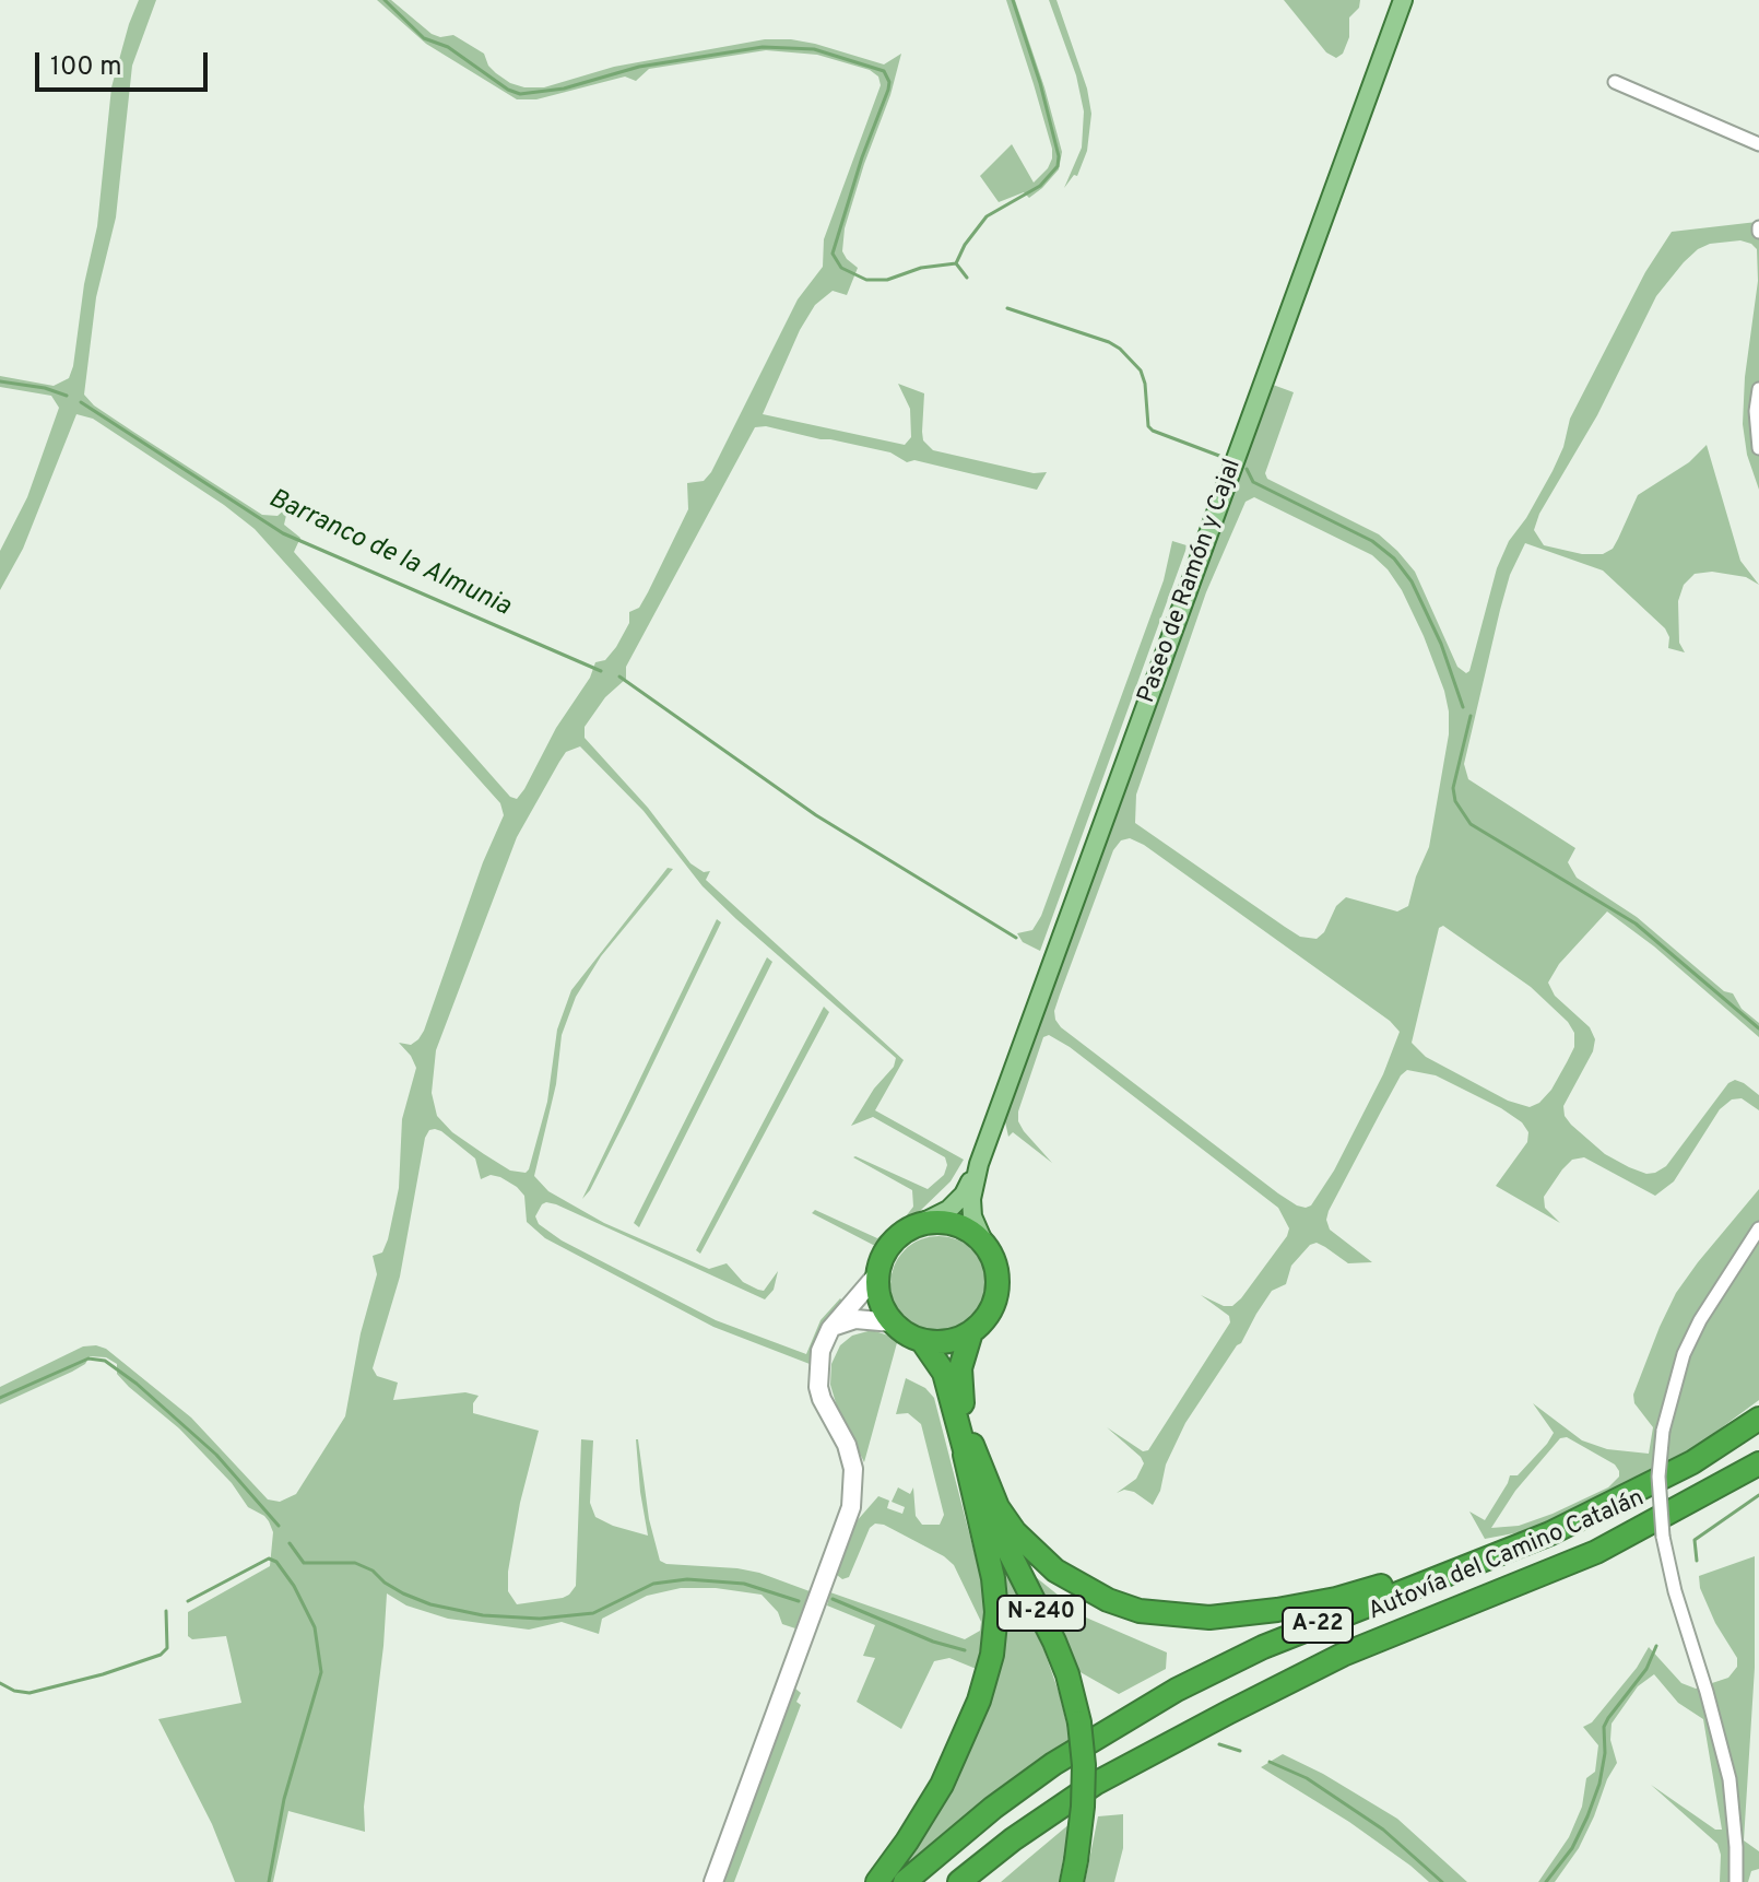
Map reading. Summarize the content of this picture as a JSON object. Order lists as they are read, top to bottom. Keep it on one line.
{"streets":{"highway":["Autovía del Camino Catalán","N-240","A-22"],"main road":["Paseo de Ramón y Cajal"]},"water":["Barranco de la Almunia"],"scale_bar":"100 m"}
